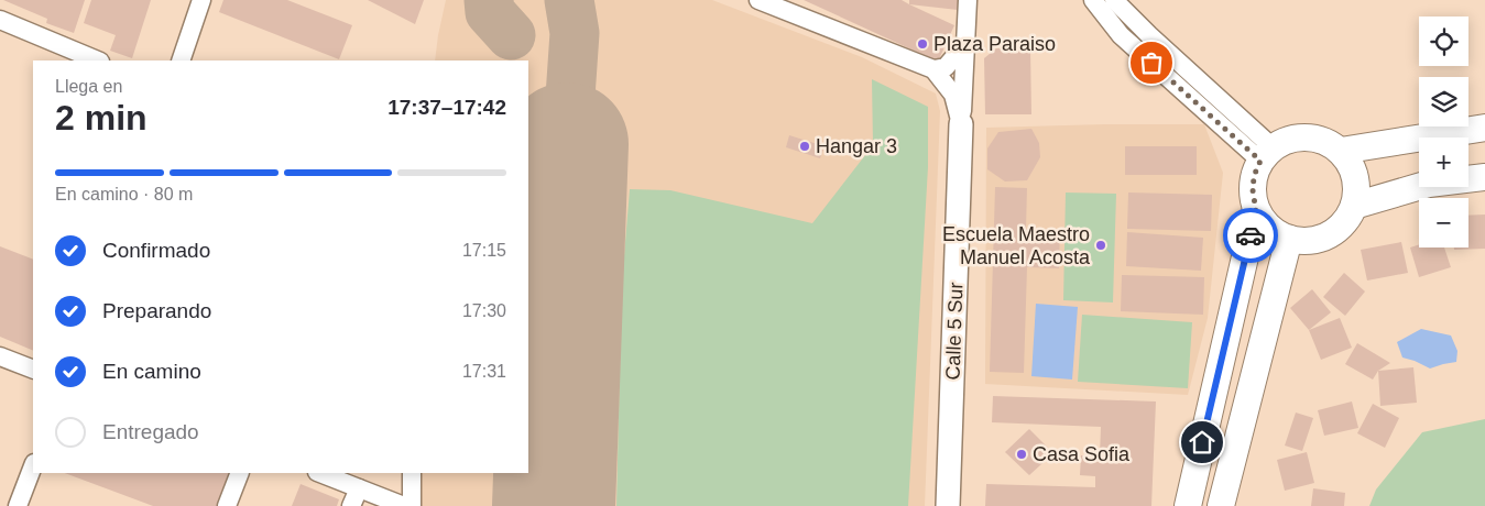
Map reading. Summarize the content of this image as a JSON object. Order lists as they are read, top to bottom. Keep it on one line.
{"streets":{"street":["Calle 5 Sur"]},"places":["Plaza Paraiso","Hangar 3","Escuela Maestro Manuel Acosta","Casa Sofia"],"page":{"map_buttons":["+","−"],"heading":["2 min","Llega en","17:37–17:42"],"bar":"En camino · 80 m","list":[["Confirmado","17:15"],["Preparando","17:30"],["En camino","17:31"],"Entregado"]}}
